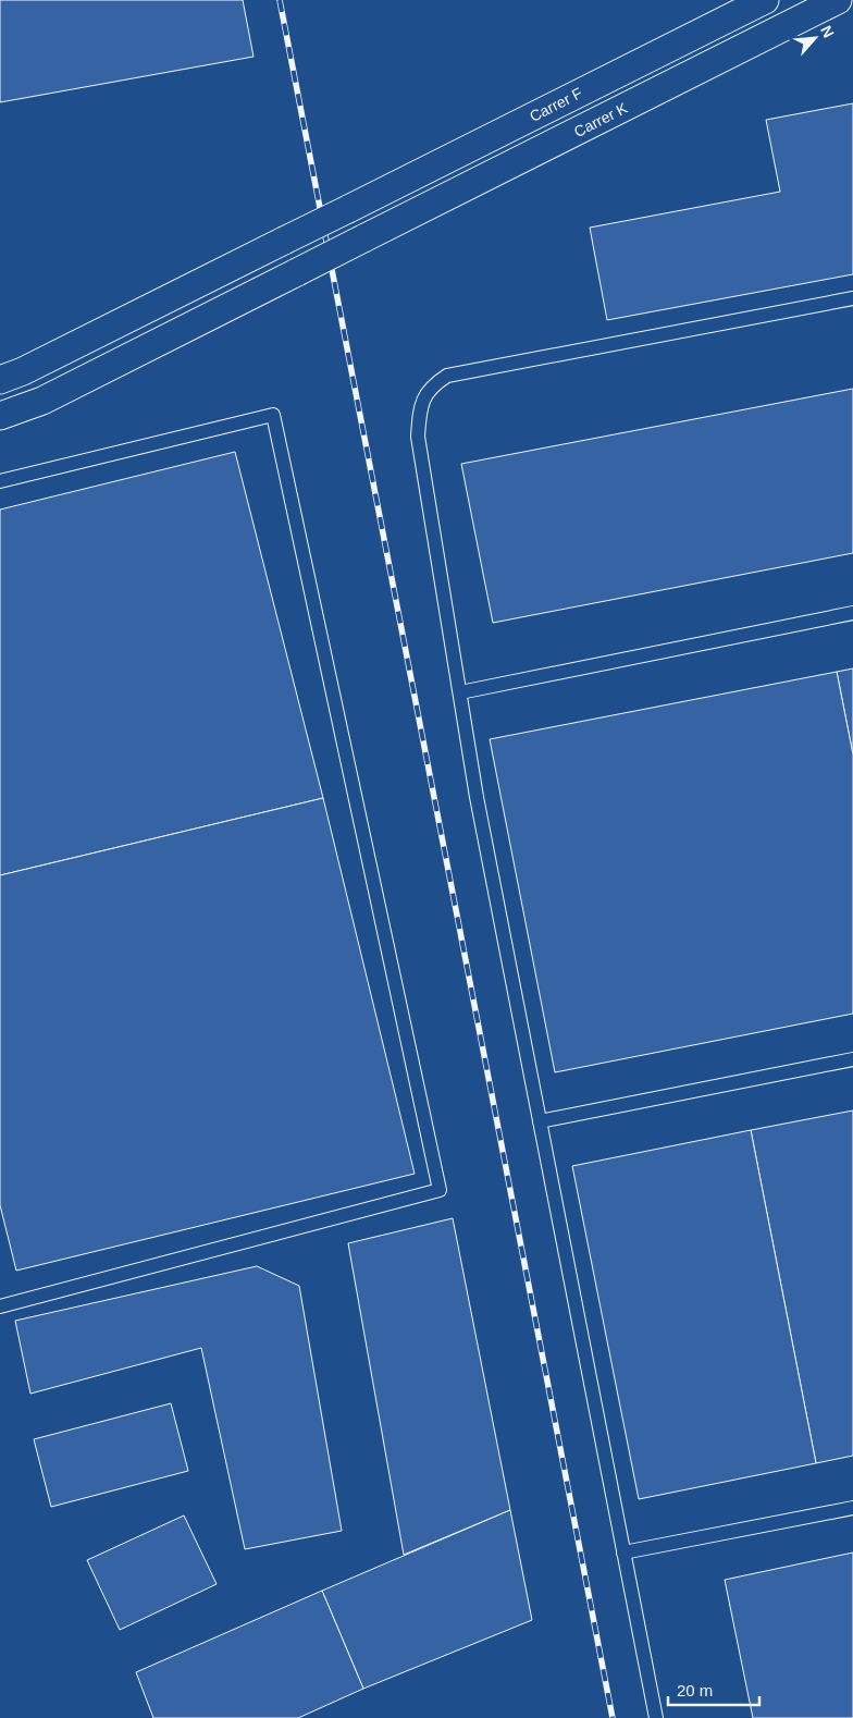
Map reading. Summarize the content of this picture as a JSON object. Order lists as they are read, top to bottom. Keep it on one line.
{"streets":{"street":["Carrer F","Carrer K"]},"scale_bar":"20 m","north":"top right"}
